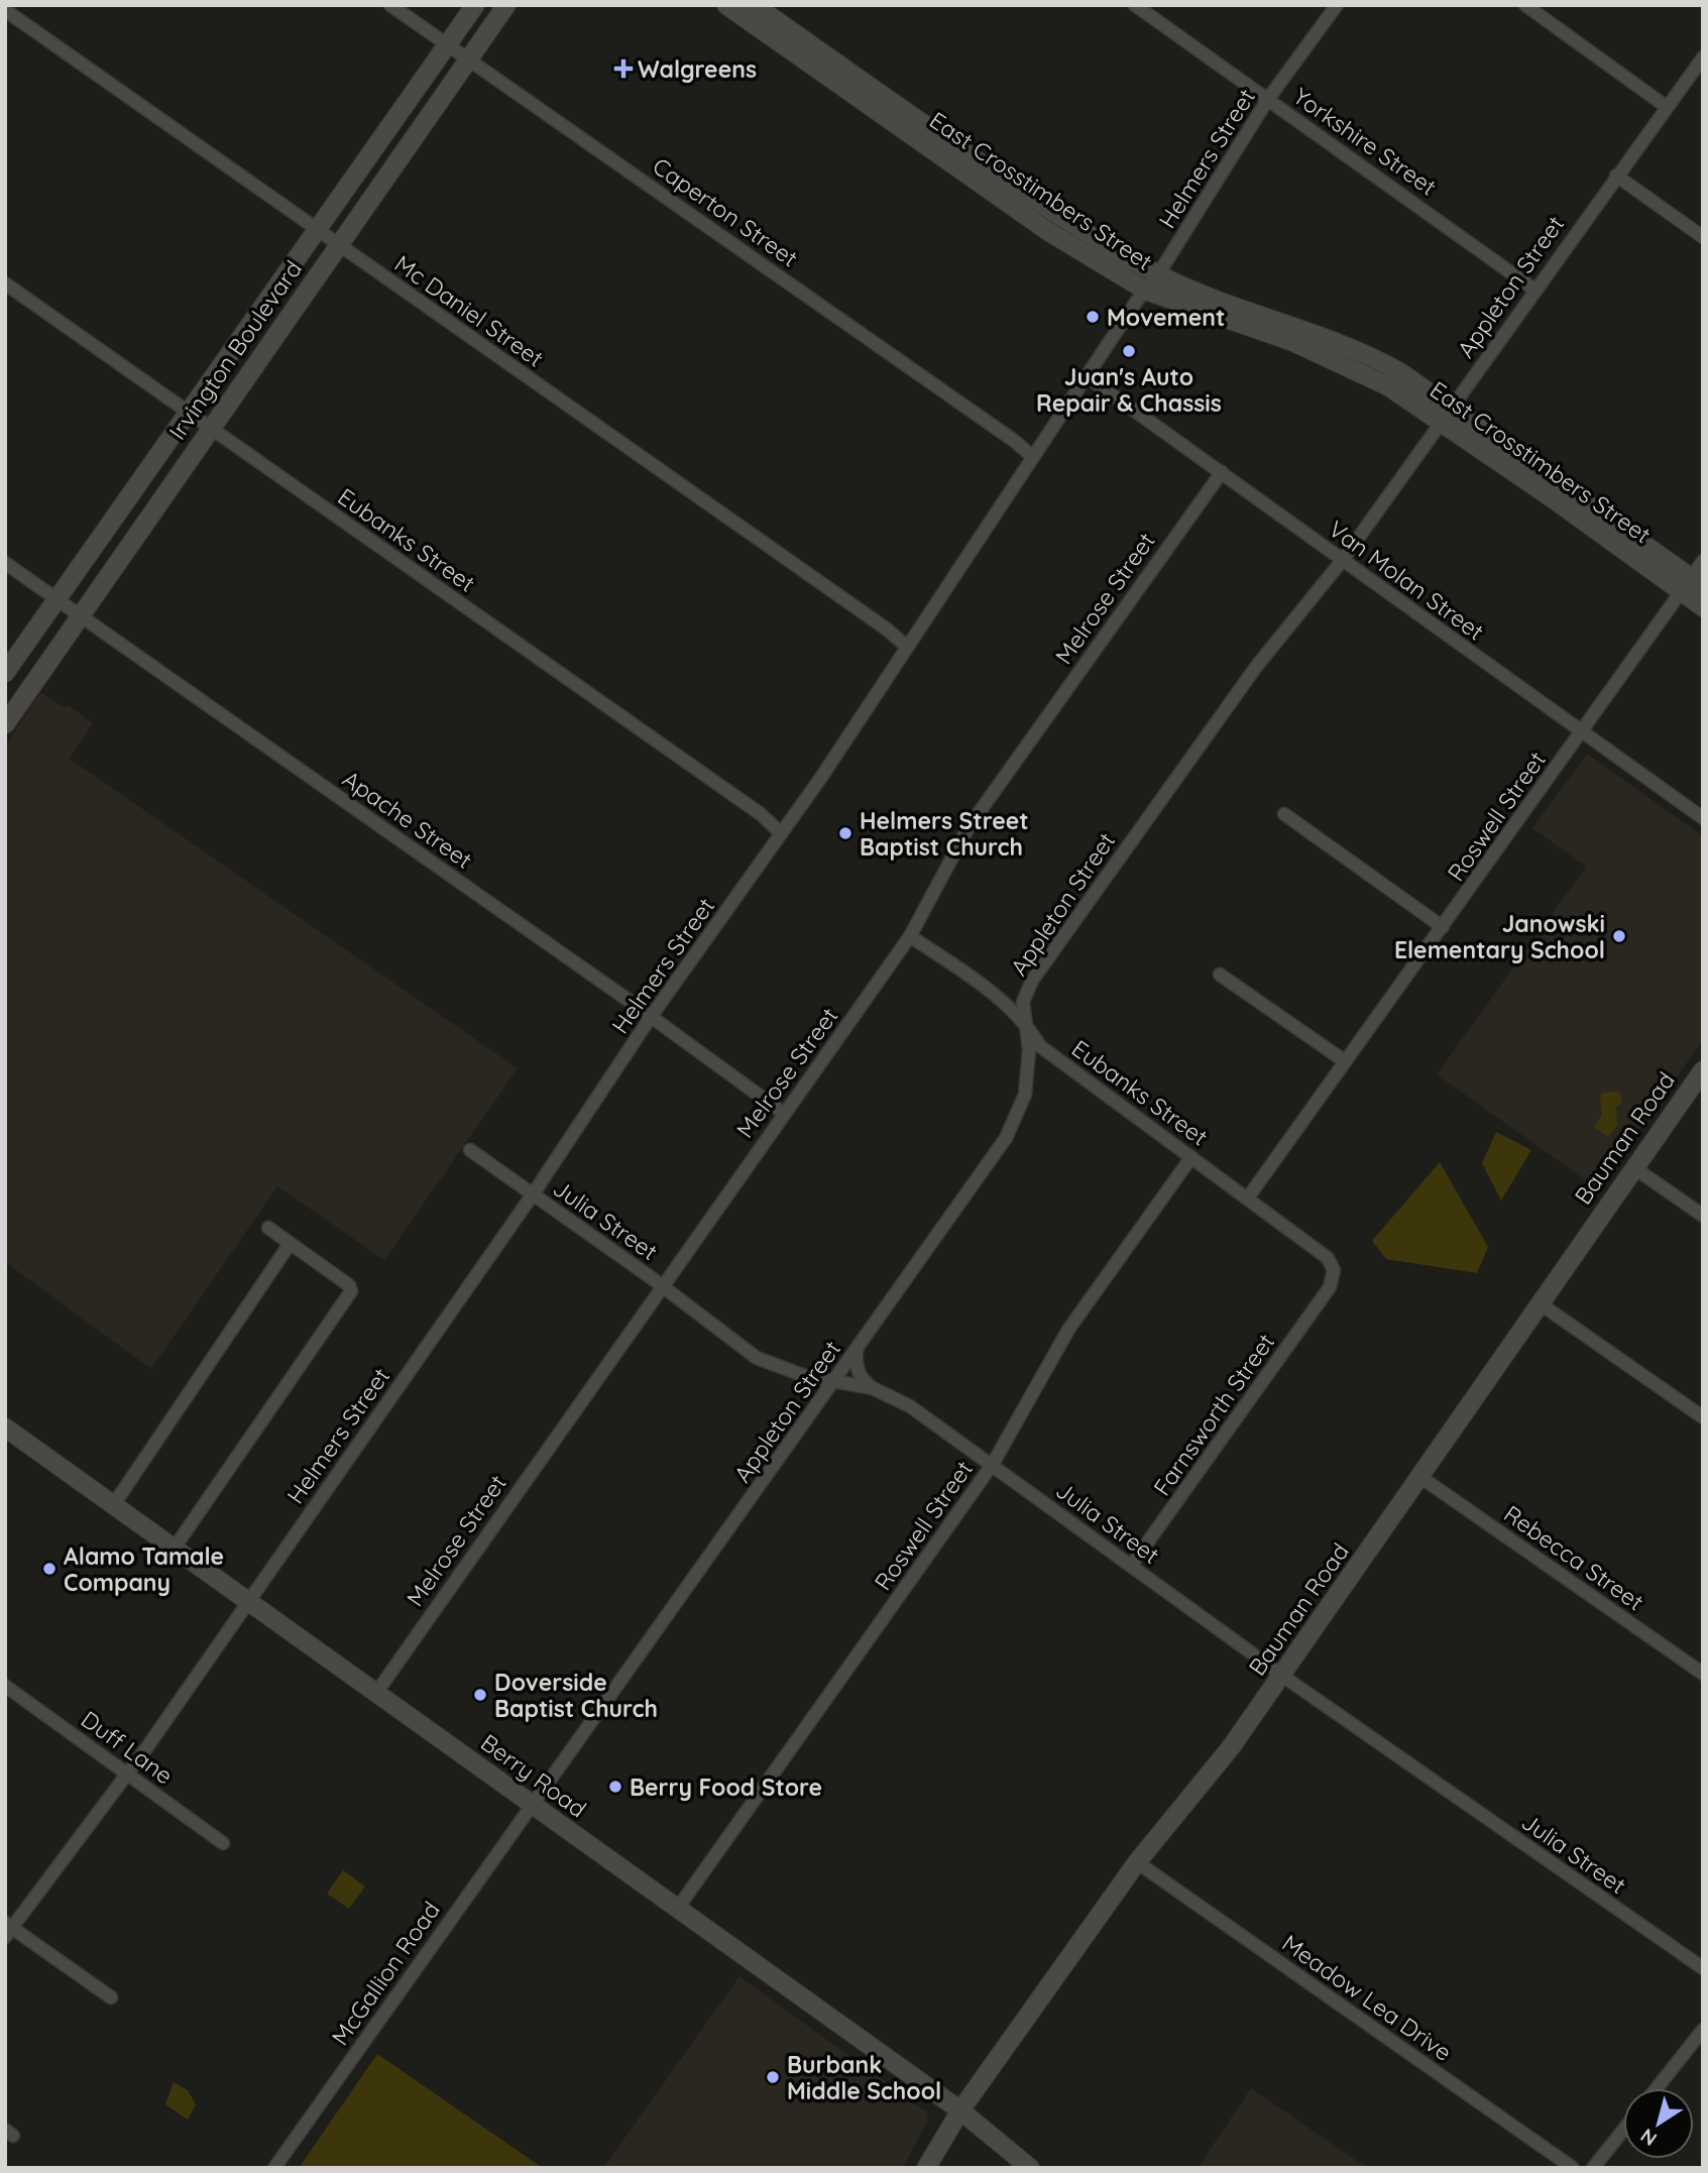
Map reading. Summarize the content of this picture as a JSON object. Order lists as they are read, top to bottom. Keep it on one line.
{"streets":{"main road":["East Crosstimbers Street","Irvington Boulevard","Bauman Road","Berry Road"],"street":["Yorkshire Street","Helmers Street","Caperton Street","Appleton Street","Mc Daniel Street","Eubanks Street","Van Molan Street","Melrose Street","Roswell Street","Apache Street","Julia Street","Farnsworth Street","Rebecca Street","Duff Lane","McGallion Road","Meadow Lea Drive"]},"crossings":[["Yorkshire Street","Helmers Street"],["Yorkshire Street","Appleton Street"],["Helmers Street","East Crosstimbers Street"],["Helmers Street","Caperton Street"],["Helmers Street","Mc Daniel Street"],["Helmers Street","Eubanks Street"],["Helmers Street","Van Molan Street"],["Helmers Street","Apache Street"],["Helmers Street","Julia Street"],["Helmers Street","Duff Lane"],["Helmers Street","Berry Road"],["East Crosstimbers Street","Appleton Street"],["East Crosstimbers Street","Roswell Street"],["Caperton Street","Irvington Boulevard"],["Appleton Street","Eubanks Street"],["Appleton Street","Van Molan Street"],["Appleton Street","Julia Street"],["Appleton Street","Berry Road"],["Appleton Street","McGallion Road"],["Mc Daniel Street","Irvington Boulevard"],["Irvington Boulevard","Eubanks Street"],["Irvington Boulevard","Apache Street"],["Eubanks Street","Roswell Street"],["Eubanks Street","Farnsworth Street"],["Van Molan Street","Melrose Street"],["Van Molan Street","Roswell Street"],["Melrose Street","Apache Street"],["Melrose Street","Julia Street"],["Melrose Street","Berry Road"],["Roswell Street","Julia Street"],["Roswell Street","Berry Road"],["Bauman Road","Julia Street"],["Bauman Road","Rebecca Street"],["Bauman Road","Berry Road"],["Bauman Road","Meadow Lea Drive"],["Julia Street","Farnsworth Street"],["Berry Road","McGallion Road"]],"places":{"health":["Walgreens"],"other":["Movement","Juan's Auto Repair & Chassis","Helmers Street Baptist Church","Janowski Elementary School","Alamo Tamale Company","Doverside Baptist Church","Berry Food Store","Burbank Middle School"]},"north":"bottom left"}
